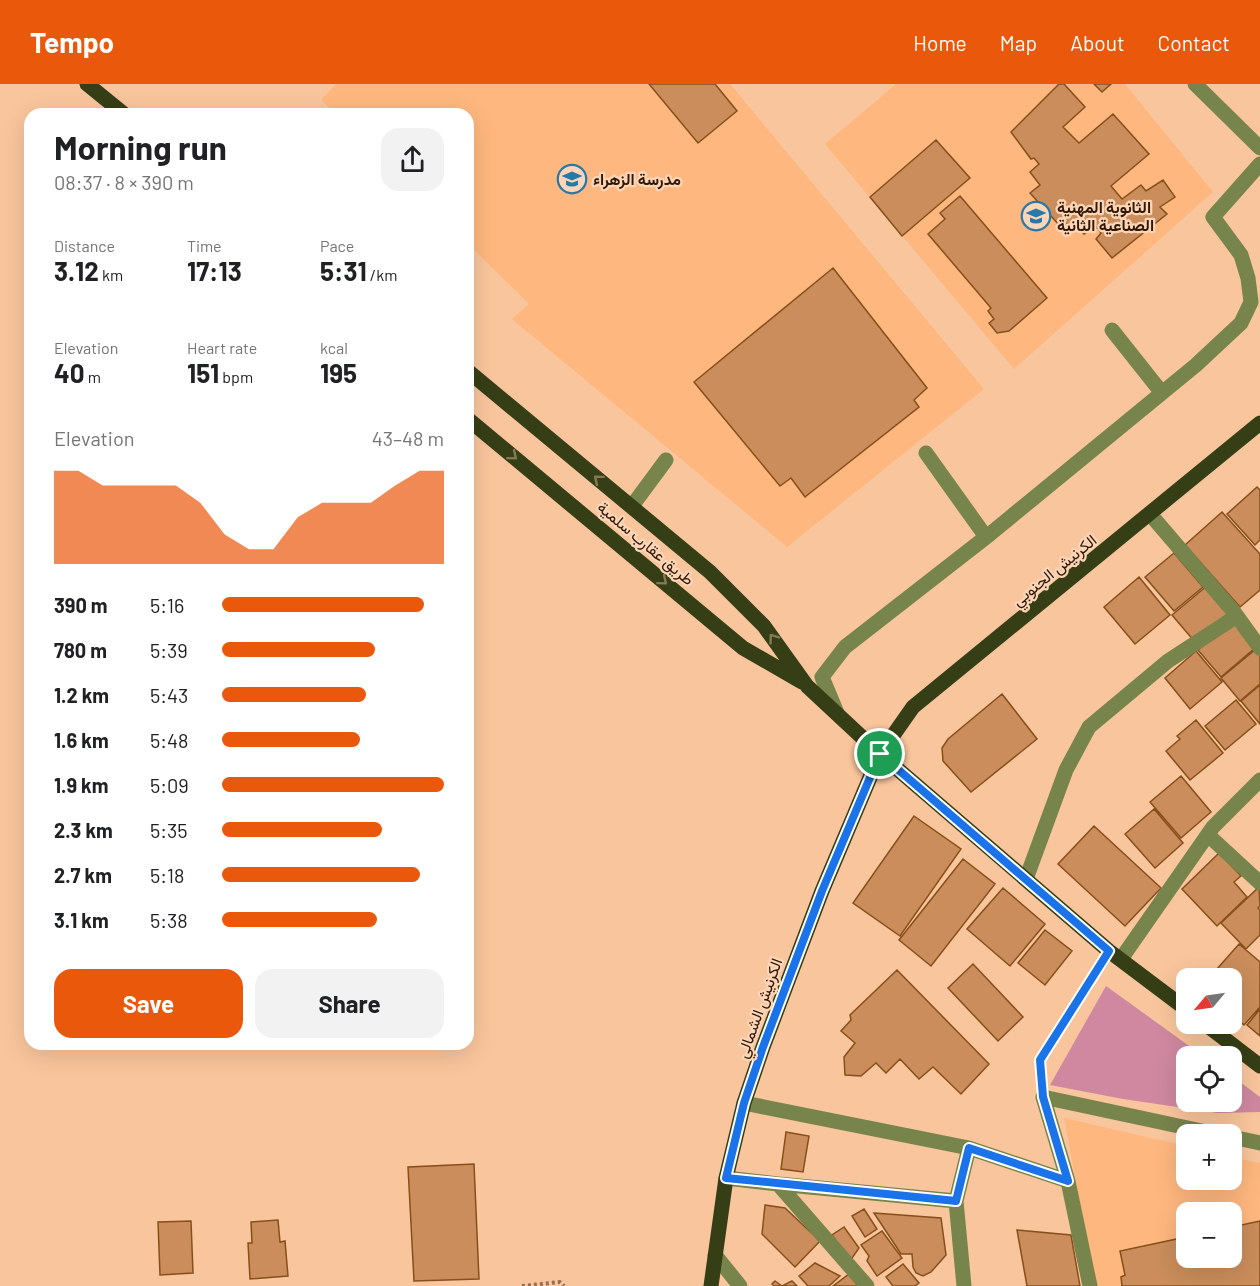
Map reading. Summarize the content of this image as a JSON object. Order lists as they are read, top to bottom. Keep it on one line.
{"streets":{"main road":["طريق عقارب سلمية","الكرنيش الجنوبي","الكرنيش الشمالي"]},"crossings":[["الكرنيش الجنوبي","الكرنيش الشمالي"]],"places":{"school or university":["مدرسة الزهراء","الثانوية المهنية الصناعية الثانية"]},"north":"bottom left","page":{"header":"Tempo","nav":["Home","Map","About","Contact"],"heading":["Morning run","08:37 · 8 × 390 m"],"stats":[["Distance","3.12 km"],["Time","17:13"],["Pace","5:31 /km"],["Elevation","40 m"],["Heart rate","151 bpm"],["kcal","195"]],"chart":["Elevation","43–48 m"],"list":[{"name":"390 m","note":"5:16"},{"name":"780 m","note":"5:39"},{"name":"1.2 km","note":"5:43"},{"name":"1.6 km","note":"5:48"},{"name":"1.9 km","note":"5:09"},{"name":"2.3 km","note":"5:35"},{"name":"2.7 km","note":"5:18"},{"name":"3.1 km","note":"5:38"}],"buttons":["Save","Share"],"map_buttons":["+","−"]}}
